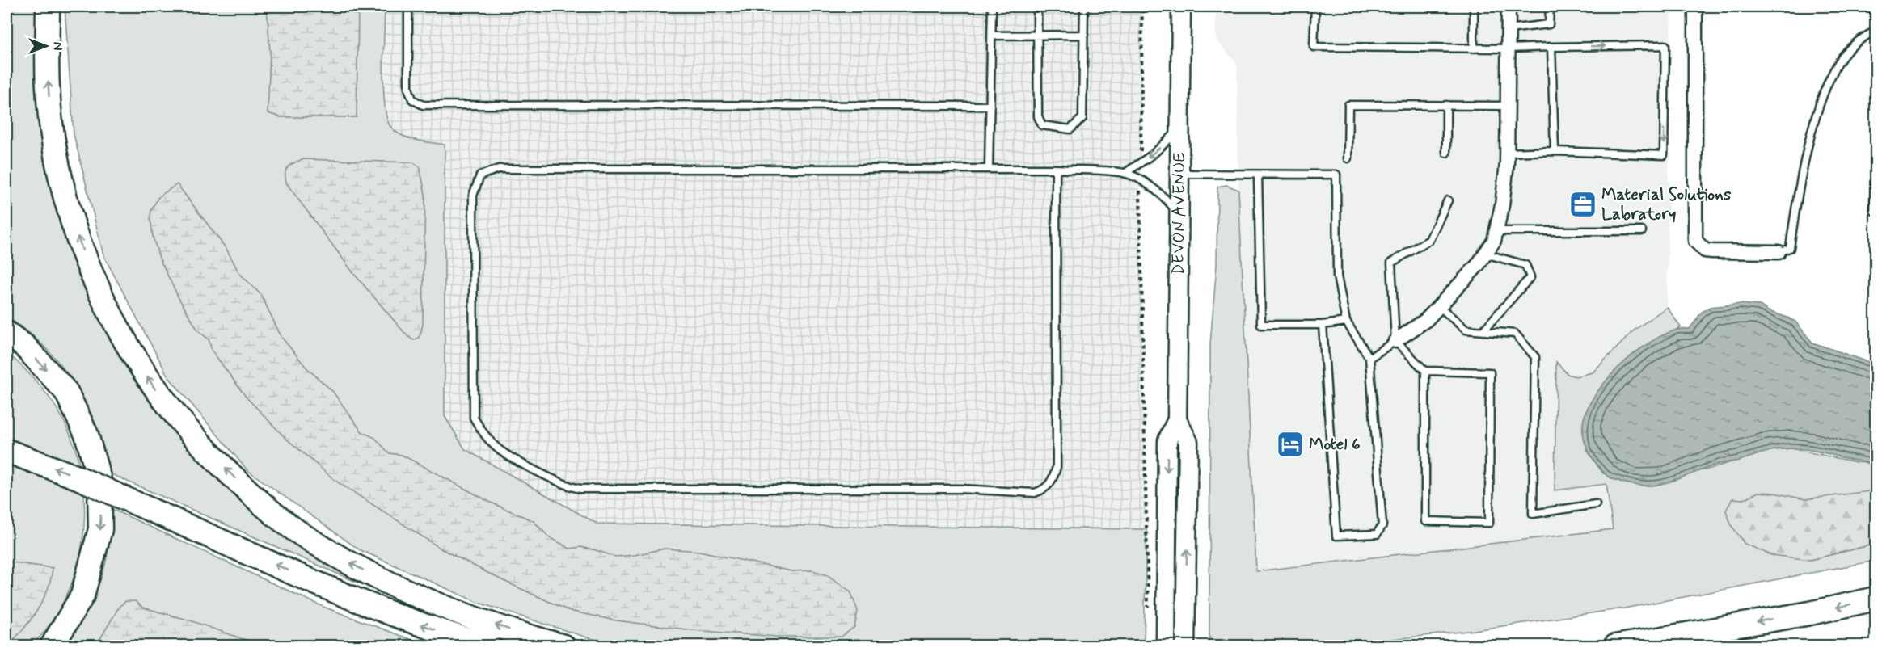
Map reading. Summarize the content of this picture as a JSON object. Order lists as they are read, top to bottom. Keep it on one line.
{"streets":{"main road":["DEVON AVENUE"]},"places":{"office":["Material Solutions Labratory"],"hotel":["Motel 6"]},"north":"right"}
